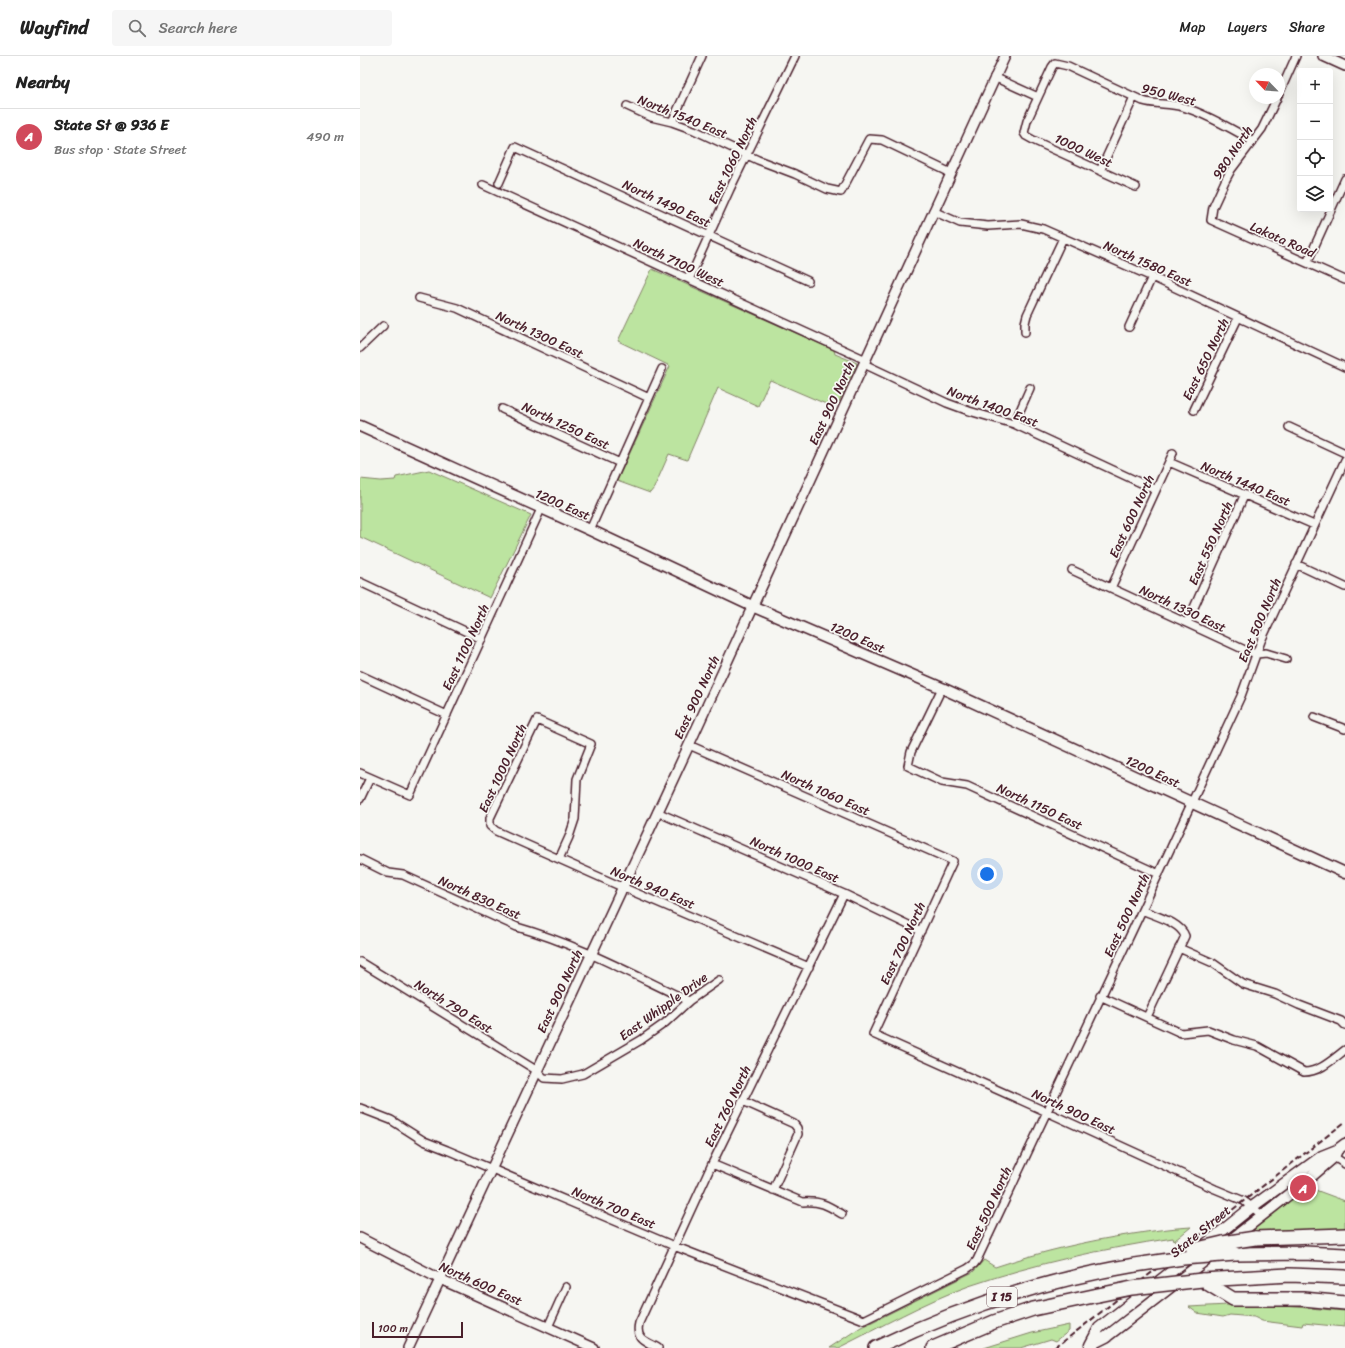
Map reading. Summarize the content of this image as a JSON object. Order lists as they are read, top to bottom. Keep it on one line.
{"streets":{"highway":["I 15"],"main road":["1200 East","State Street"],"street":["950 West","North 1540 East","1000 West","980 North","East 1060 North","North 1490 East","Lakota Road","North 7100 West","North 1580 East","North 1300 East","East 650 North","East 900 North","North 1400 East","North 1250 East","North 1440 East","East 600 North","East 550 North","North 1330 East","East 500 North","East 1100 North","East 1000 North","North 1060 East","North 1150 East","North 1000 East","North 940 East","North 830 East","East 700 North","North 790 East","East Whipple Drive","East 760 North","North 900 East","North 700 East","North 600 East"]},"crossings":[["950 West","1000 West"],["950 West","980 North"],["North 1540 East","East 1060 North"],["North 1540 East","East 900 North"],["980 North","Lakota Road"],["East 1060 North","North 1490 East"],["North 7100 West","East 900 North"],["North 7100 West","North 1400 East"],["North 1580 East","East 650 North"],["North 1580 East","East 900 North"],["East 900 North","North 1400 East"],["East 900 North","1200 East"],["East 900 North","North 1060 East"],["East 900 North","North 1000 East"],["East 900 North","North 940 East"],["East 900 North","North 830 East"],["East 900 North","North 790 East"],["East 900 North","East Whipple Drive"],["East 900 North","North 700 East"],["East 900 North","North 600 East"],["North 1400 East","East 600 North"],["North 1440 East","East 600 North"],["North 1440 East","East 550 North"],["North 1440 East","East 500 North"],["1200 East","East 500 North"],["1200 East","East 1100 North"],["1200 East","North 1150 East"],["East 600 North","North 1330 East"],["East 550 North","North 1330 East"],["North 1330 East","East 500 North"],["East 500 North","North 1150 East"],["East 500 North","North 900 East"],["East 500 North","North 700 East"],["East 1000 North","North 940 East"],["North 1060 East","East 700 North"],["North 1000 East","East 700 North"],["North 1000 East","East 760 North"],["North 940 East","East 760 North"],["North 830 East","East Whipple Drive"],["East 700 North","North 900 East"],["North 790 East","East Whipple Drive"],["East 760 North","North 700 East"],["North 900 East","State Street"]],"scale_bar":"100 m","north":"top left","page":{"header":"Wayfind","search":"Search here","nav":["Map","Layers","Share"],"heading":"Nearby","map_buttons":["+","−"],"list":[{"mark":"A","name":"State St @ 936 E","note":"Bus stop · State Street","value":"490 m"}],"pins":"A","scale":"100 m"}}
